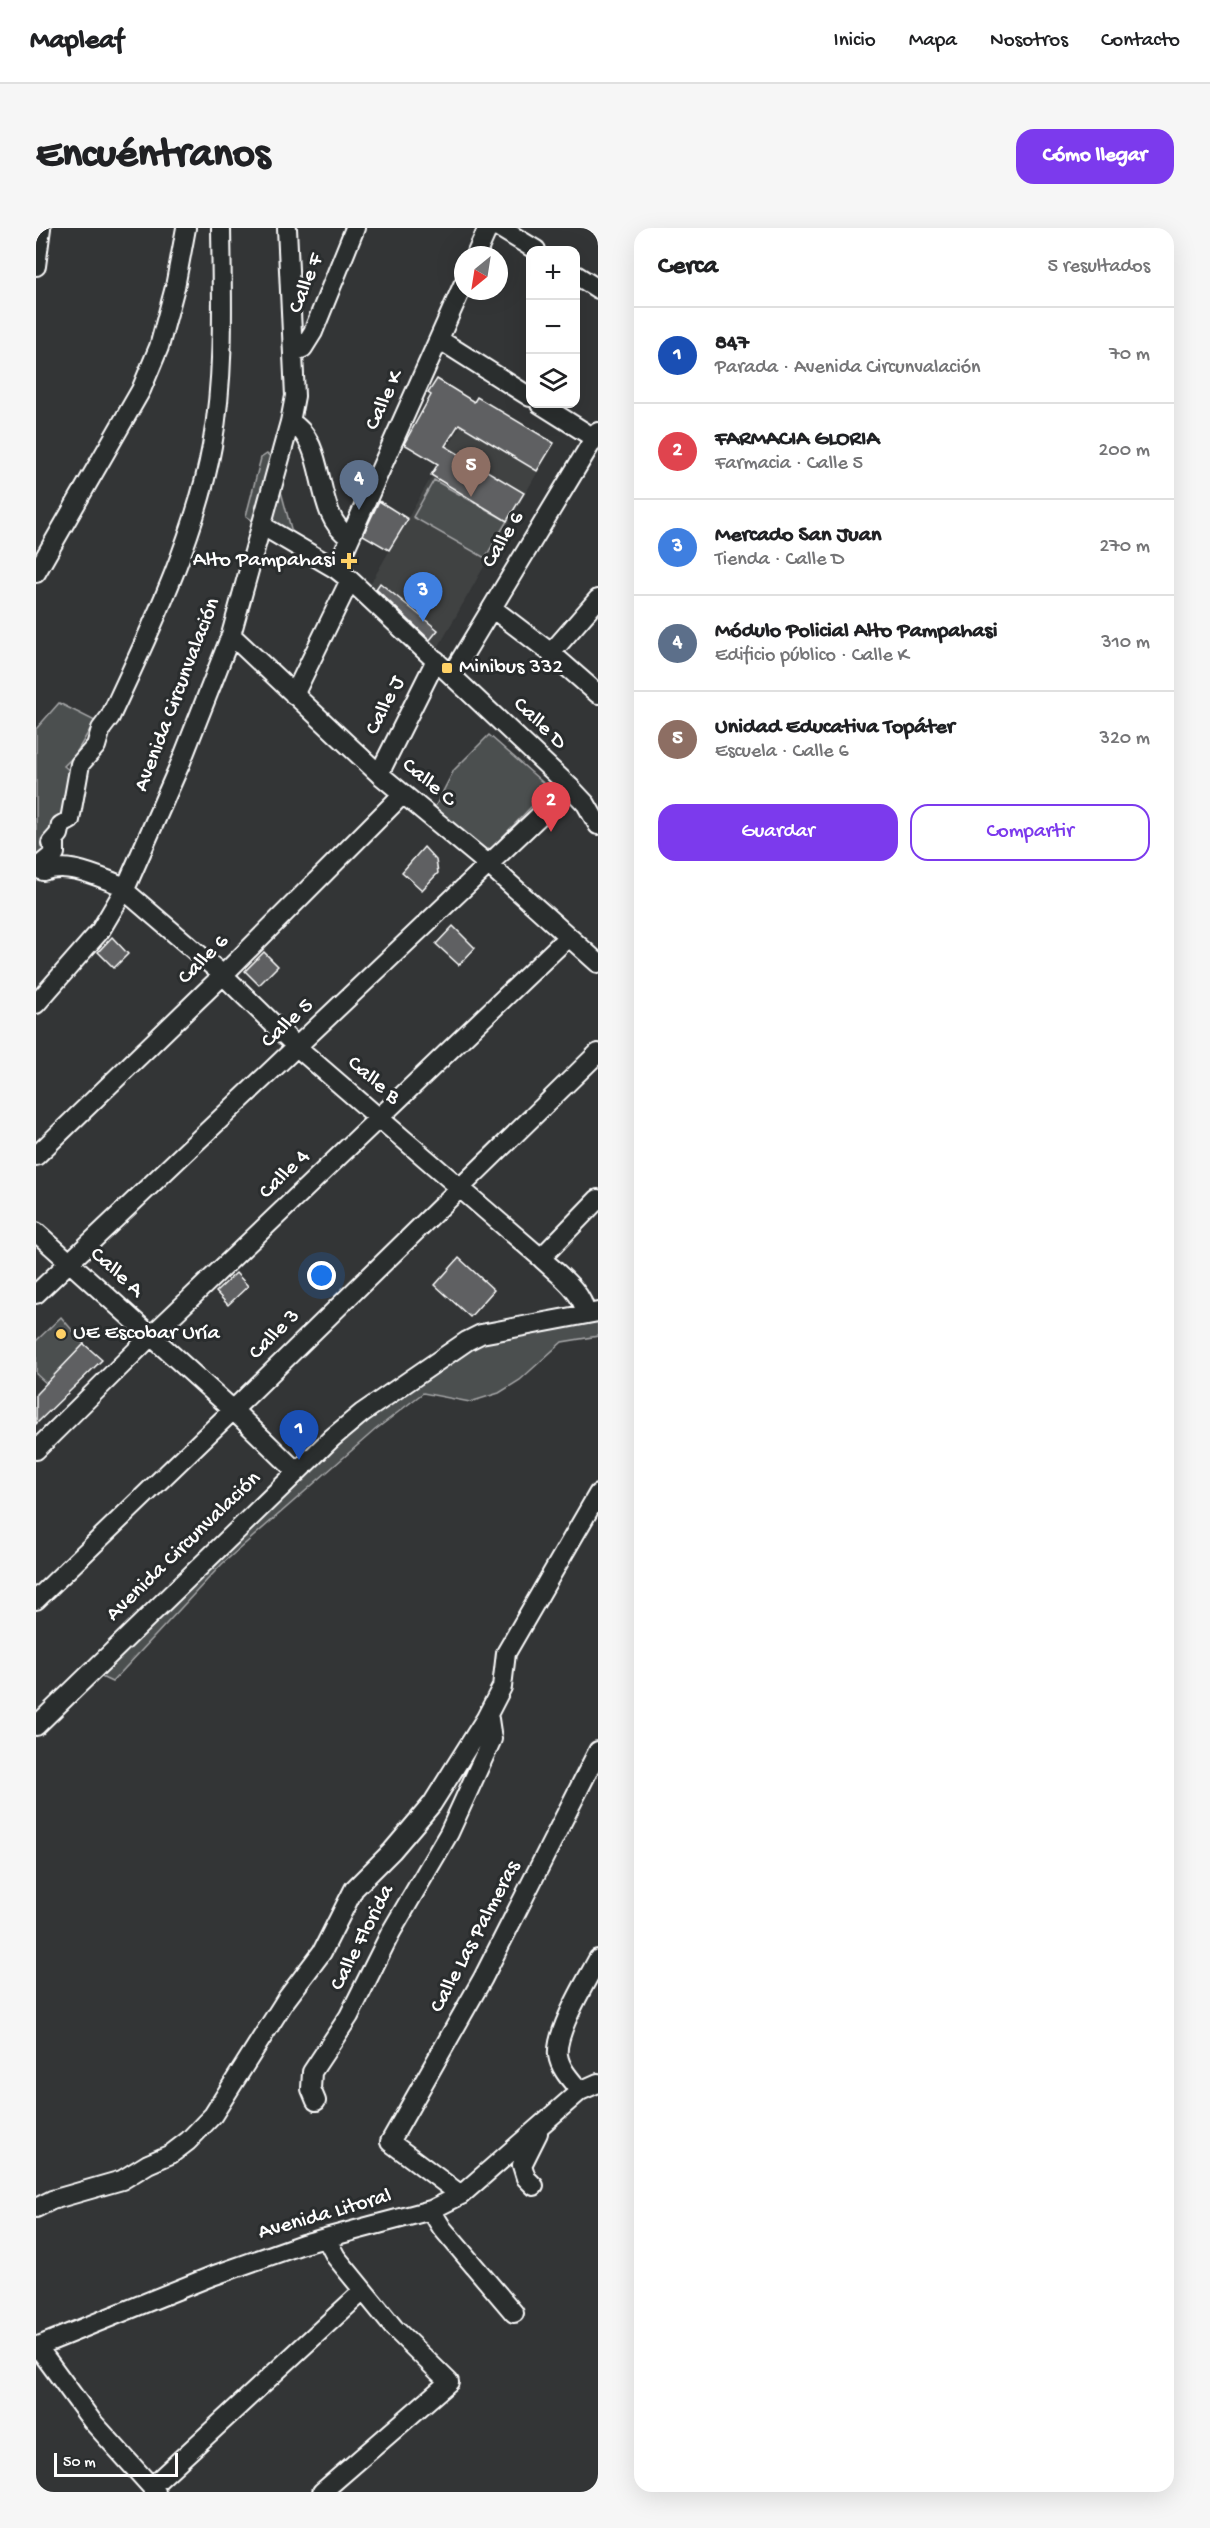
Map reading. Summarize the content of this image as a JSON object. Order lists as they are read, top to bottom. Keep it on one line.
{"streets":{"street":["Calle F","Calle K","Calle 6","Avenida Circunvalación","Calle J","Calle D","Calle C","Calle 5","Calle B","Calle 4","Calle A","Calle 3","Calle Las Palmeras","Calle Florida","Avenida Litoral"]},"crossings":[["Calle F","Avenida Circunvalación"],["Calle K","Calle D"],["Calle K","Calle C"],["Calle 6","Calle D"],["Calle 6","Calle C"],["Calle 6","Calle B"],["Avenida Circunvalación","Calle D"],["Avenida Circunvalación","Calle C"],["Avenida Circunvalación","Calle B"],["Avenida Circunvalación","Calle A"],["Calle J","Calle D"],["Calle J","Calle C"],["Calle D","Calle 5"],["Calle C","Calle 5"],["Calle C","Calle 4"],["Calle 5","Calle B"],["Calle 5","Calle A"],["Calle B","Calle 4"],["Calle B","Calle 3"],["Calle 4","Calle A"],["Calle A","Calle 3"],["Calle Las Palmeras","Avenida Litoral"]],"places":{"health":["Alto Pampahasi"],"transit":["Minibus 332"],"other":["UE Escobar Uría"]},"scale_bar":"50 m","north":"bottom left","page":{"header":"Mapleaf","nav":["Inicio","Mapa","Nosotros","Contacto"],"buttons":["Cómo llegar",["Guardar","Compartir"]],"title":"Encuéntranos","heading":["Cerca","5 resultados"],"map_buttons":["+","−"],"list":[{"mark":"1","name":"847","note":"Parada · Avenida Circunvalación","value":"70 m"},{"mark":"2","name":"FARMACIA GLORIA","note":"Farmacia · Calle 5","value":"200 m"},{"mark":"3","name":"Mercado San Juan","note":"Tienda · Calle D","value":"270 m"},{"mark":"4","name":"Módulo Policial Alto Pampahasi","note":"Edificio público · Calle K","value":"310 m"},{"mark":"5","name":"Unidad Educativa Topáter","note":"Escuela · Calle 6","value":"320 m"}],"pins":["5","4","3","2","1"],"scale":"50 m"}}
